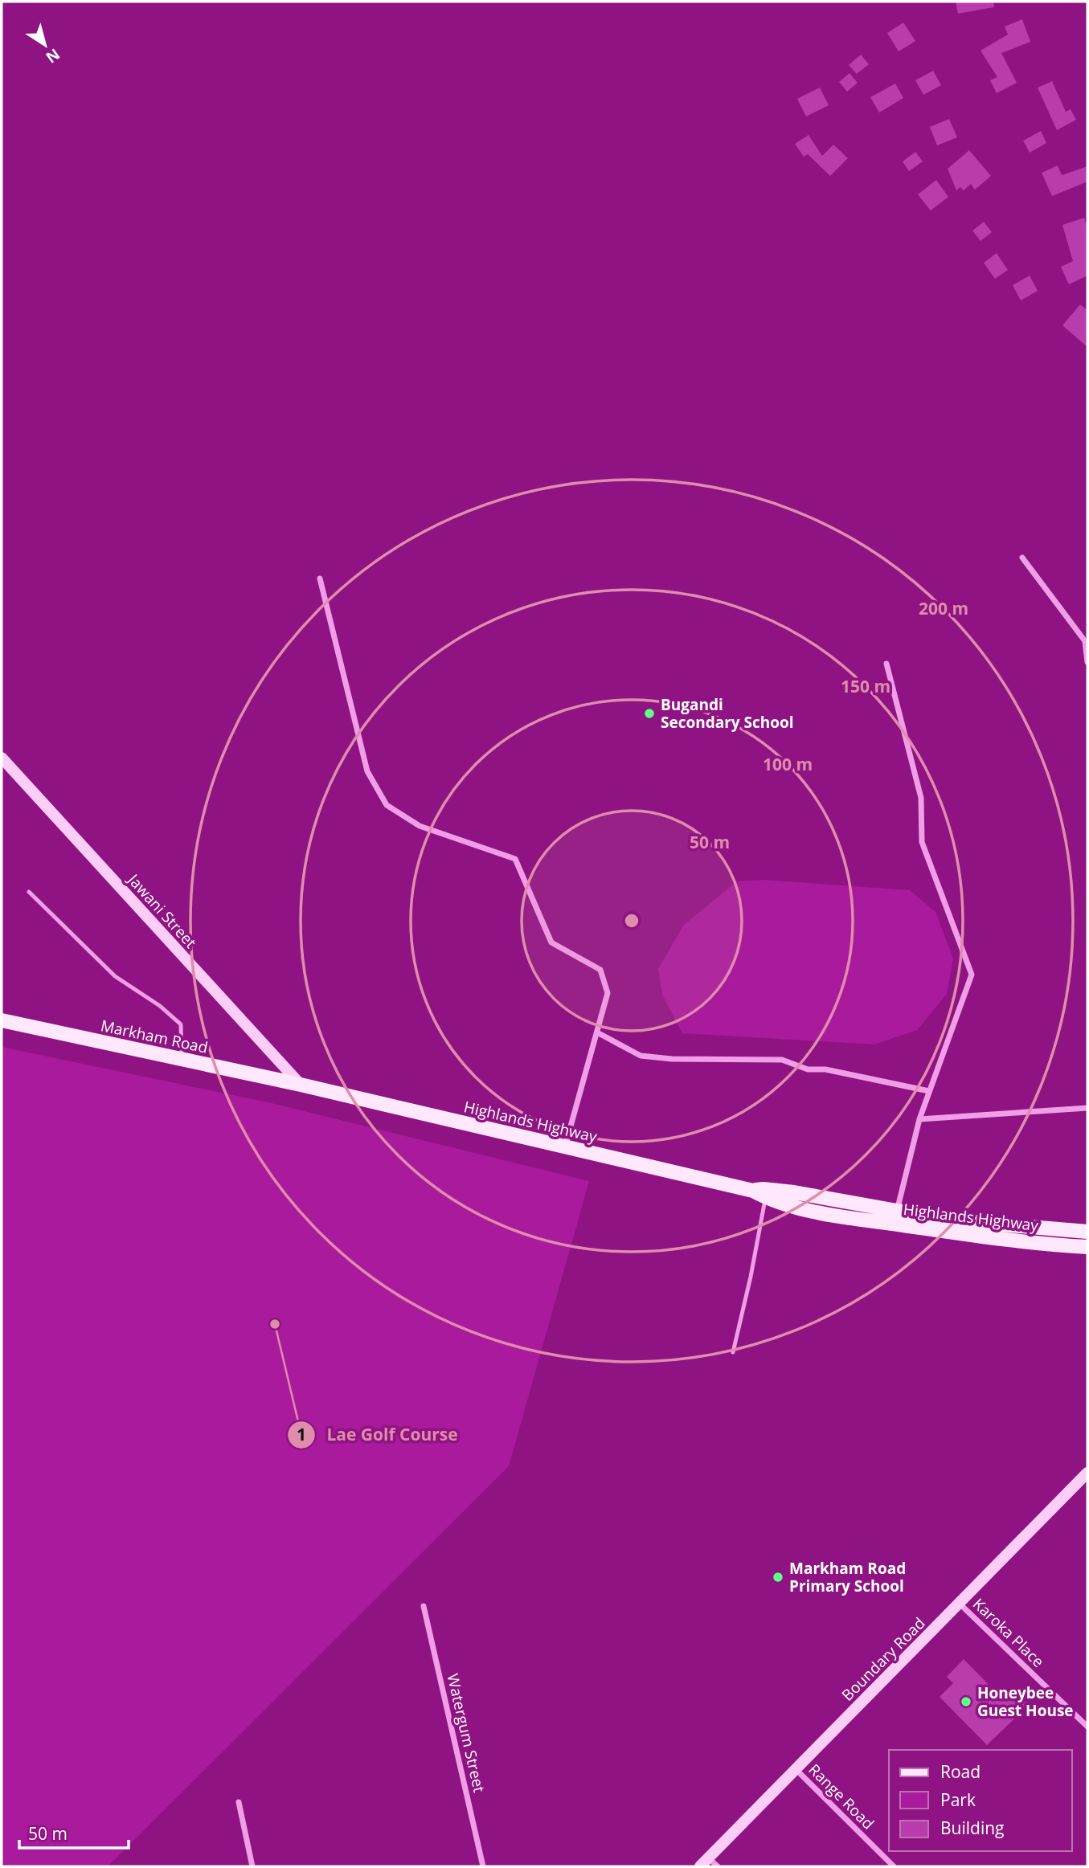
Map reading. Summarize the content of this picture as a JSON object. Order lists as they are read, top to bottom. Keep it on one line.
{"streets":{"main road":["Markham Road","Highlands Highway"],"street":["Jawani Street","Karoka Place","Boundary Road","Watergum Street","Range Road"]},"crossings":[["Jawani Street","Markham Road"],["Jawani Street","Highlands Highway"],["Markham Road","Highlands Highway"],["Karoka Place","Boundary Road"],["Boundary Road","Range Road"]],"places":["Bugandi Secondary School","Lae Golf Course","Markham Road Primary School","Honeybee Guest House"],"legend":["Road","Park","Building"],"scale_bar":"50 m","north":"bottom right","rings":["200 m","150 m","100 m","50 m"]}
